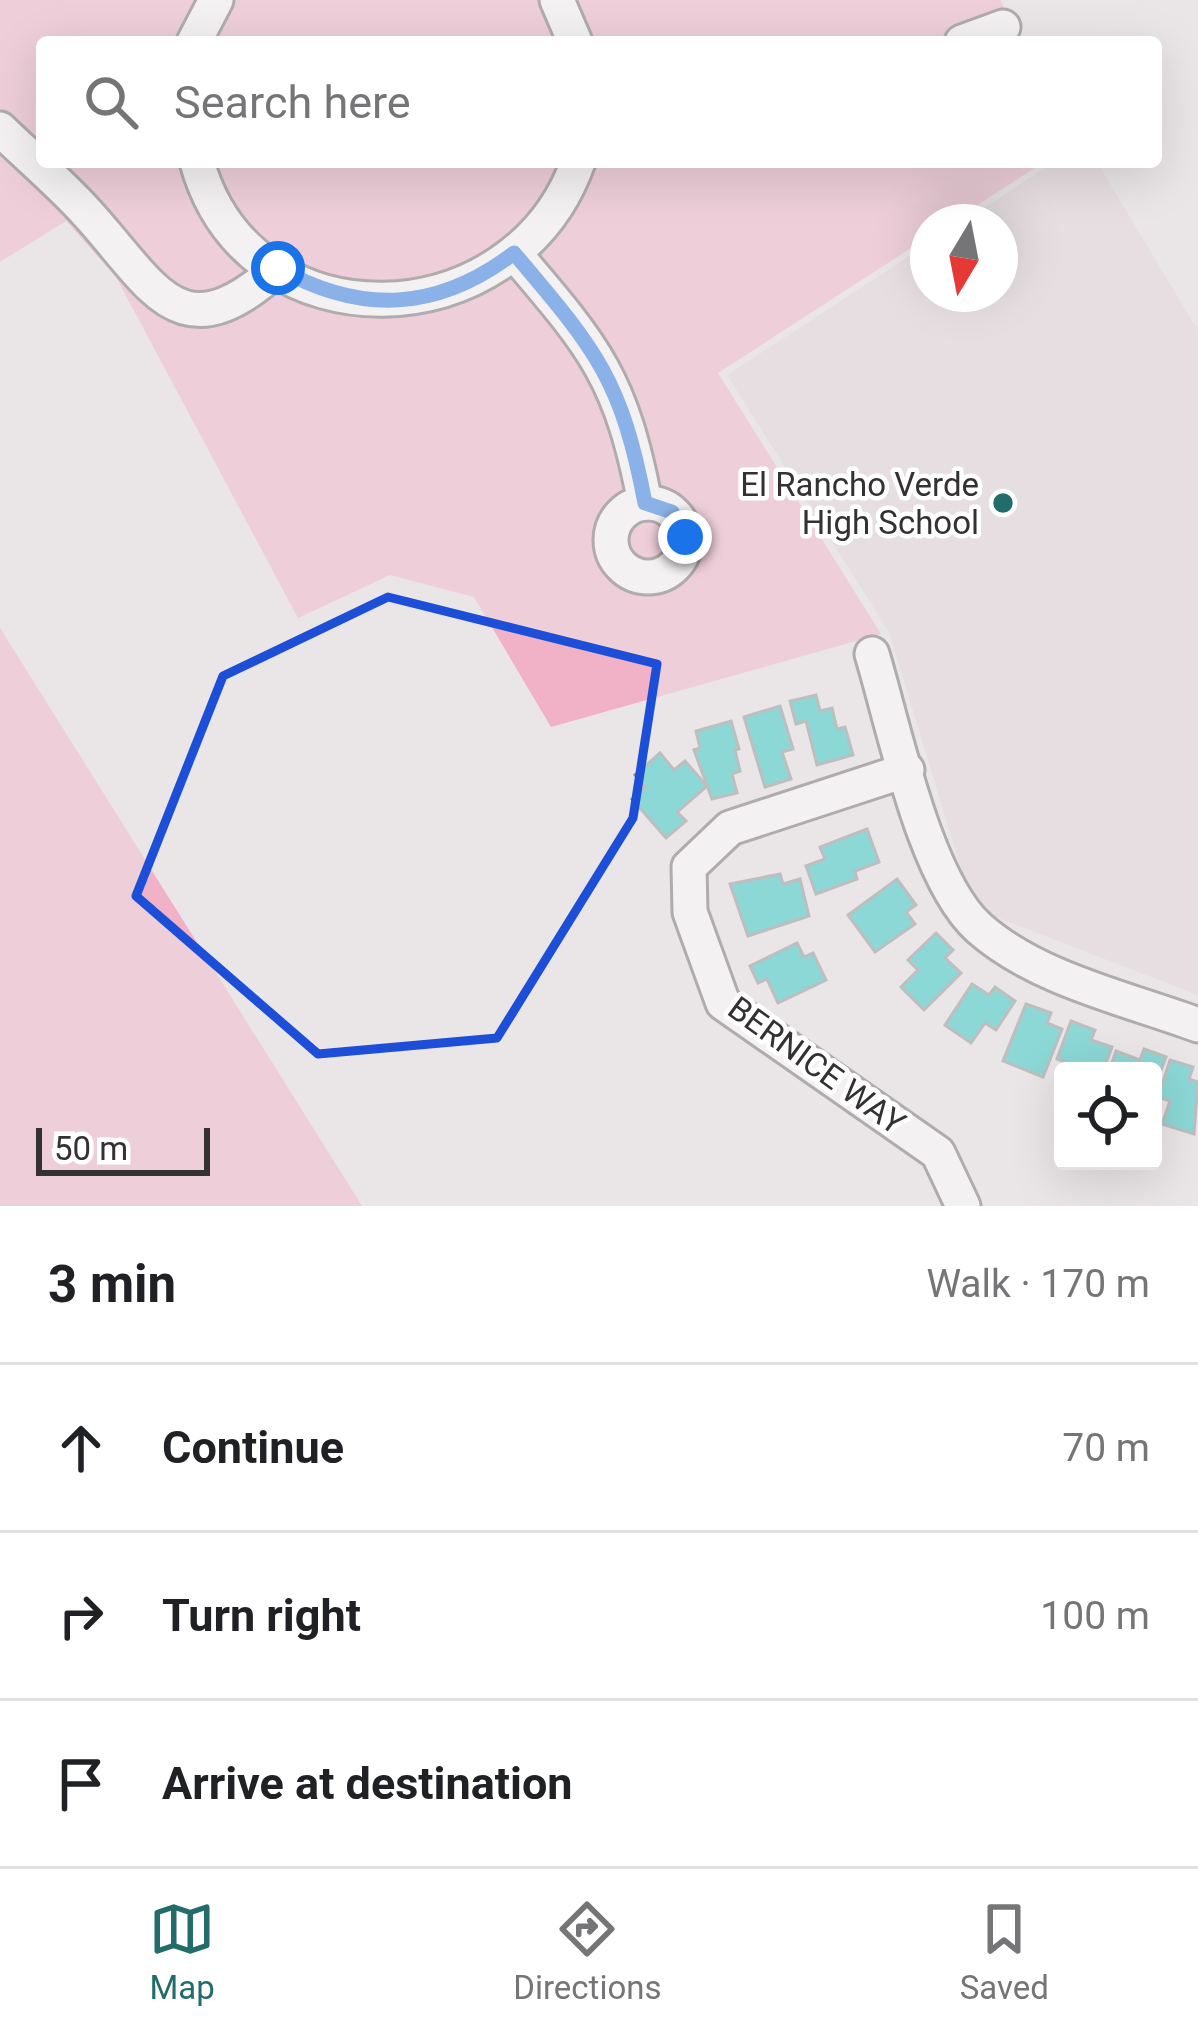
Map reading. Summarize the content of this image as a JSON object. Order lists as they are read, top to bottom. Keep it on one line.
{"streets":{"street":["BERNICE WAY"]},"places":["El Rancho Verde High School"],"scale_bar":"50 m","north":"bottom","page":{"search":"Search here","scale":"50 m","heading":["3 min","Walk · 170 m"],"list":[["Continue","70 m"],["Turn right","100 m"],"Arrive at destination"],"nav":["Map","Directions","Saved"]}}
